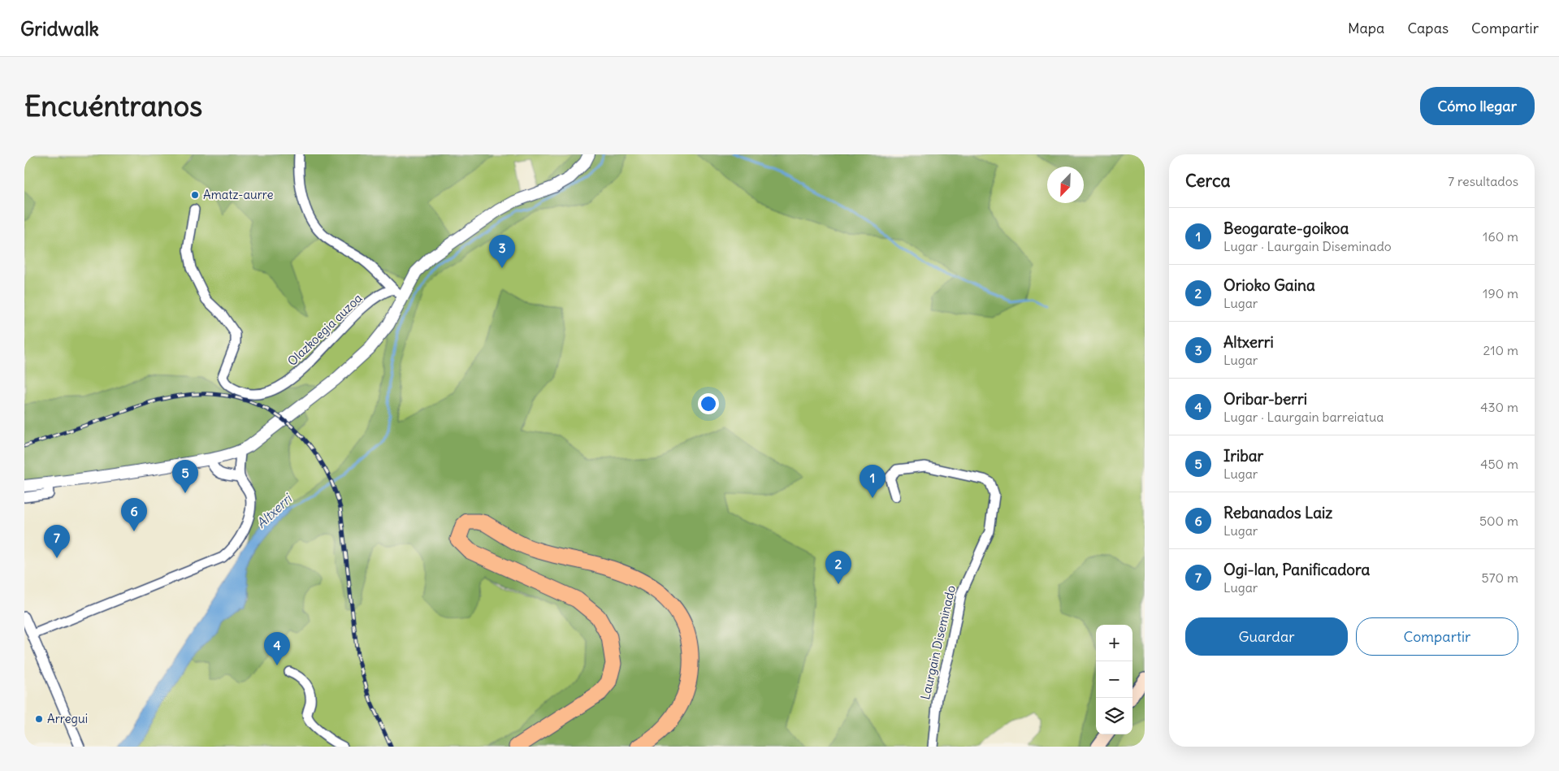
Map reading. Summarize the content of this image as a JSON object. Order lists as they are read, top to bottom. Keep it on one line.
{"streets":{"street":["Olazkoegia auzoa","Laurgain Diseminado"]},"water":["Altxerri"],"places":["Amatz-aurre","Arregui"],"north":"bottom left","page":{"header":"Gridwalk","nav":["Mapa","Capas","Compartir"],"buttons":["Cómo llegar",["Guardar","Compartir"]],"title":"Encuéntranos","heading":["Cerca","7 resultados"],"list":[{"mark":"1","name":"Beogarate-goikoa","note":"Lugar · Laurgain Diseminado","value":"160 m"},{"mark":"2","name":"Orioko Gaina","note":"Lugar","value":"190 m"},{"mark":"3","name":"Altxerri","note":"Lugar","value":"210 m"},{"mark":"4","name":"Oribar-berri","note":"Lugar · Laurgain barreiatua","value":"430 m"},{"mark":"5","name":"Iribar","note":"Lugar","value":"450 m"},{"mark":"6","name":"Rebanados Laiz","note":"Lugar","value":"500 m"},{"mark":"7","name":"Ogi-lan, Panificadora","note":"Lugar","value":"570 m"}],"pins":["3","5","1","6","7","2","4"],"map_buttons":["+","−"]}}
